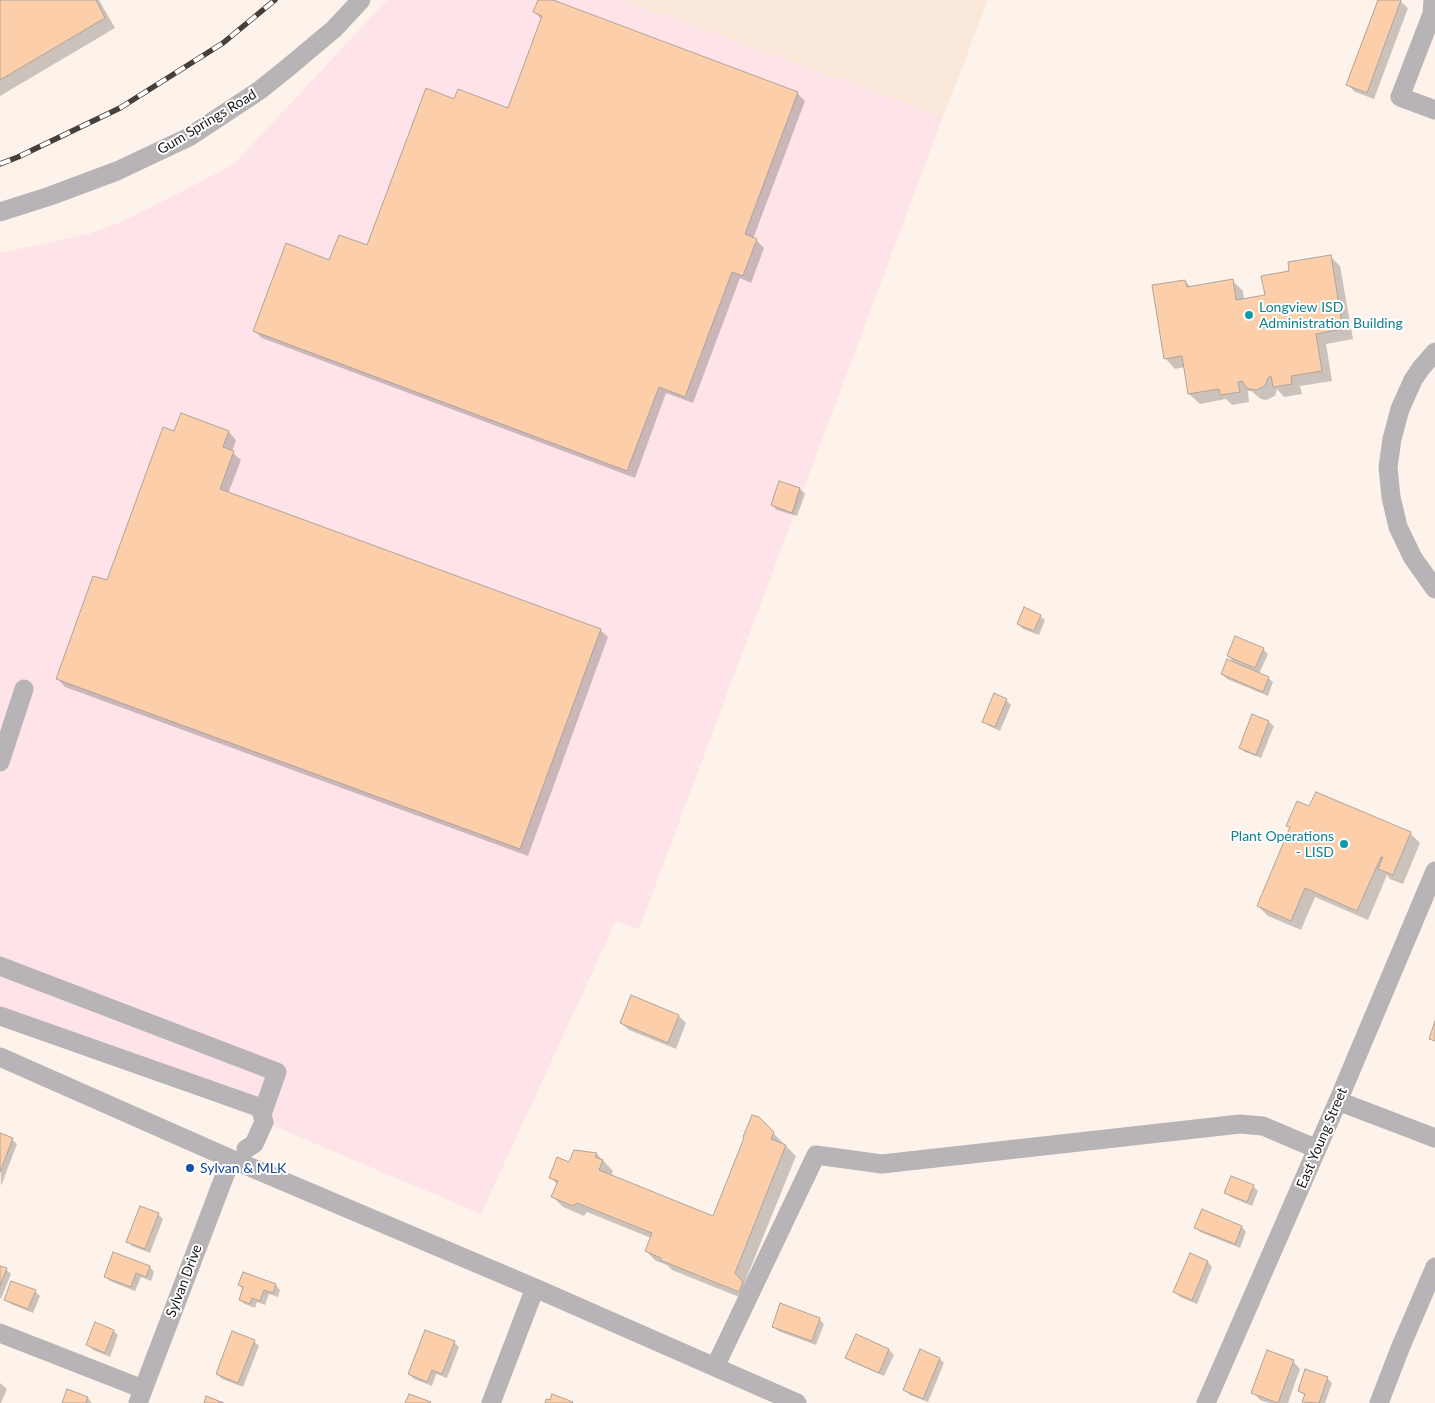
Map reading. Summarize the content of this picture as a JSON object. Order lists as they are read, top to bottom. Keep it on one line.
{"streets":{"street":["Gum Springs Road","East Young Street","Sylvan Drive"]},"places":["Longview ISD Administration Building","Plant Operations - LISD","Sylvan & MLK"]}
